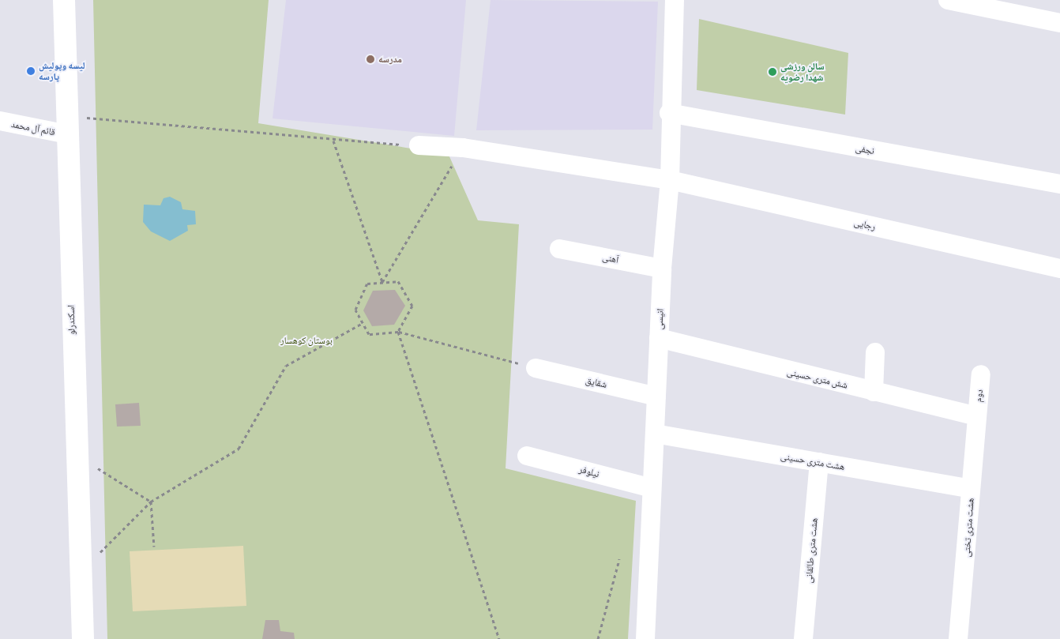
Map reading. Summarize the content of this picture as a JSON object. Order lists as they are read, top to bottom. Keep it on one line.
{"streets":{"main road":["اسکندرلو"],"street":["قائم آل محمد","نجفی","رجایی","آهنی","انیسی","شش متری حسینی","شقایق","دوم","هشت متری حسینی","نیلوفر","هشت متری تختی","هشت متری طالقانی"]},"crossings":[["قائم آل محمد","اسکندرلو"],["نجفی","انیسی"],["رجایی","انیسی"],["آهنی","انیسی"],["انیسی","شش متری حسینی"],["انیسی","شقایق"],["انیسی","هشت متری حسینی"],["انیسی","نیلوفر"],["شش متری حسینی","دوم"],["شش متری حسینی","هشت متری تختی"],["دوم","هشت متری تختی"],["هشت متری حسینی","هشت متری تختی"],["هشت متری حسینی","هشت متری طالقانی"]],"parks":["بوستان کوهسار"],"places":["مدرسه","لیسه وپولیش پارسه","سالن ورزشی شهدا رضویه"]}
